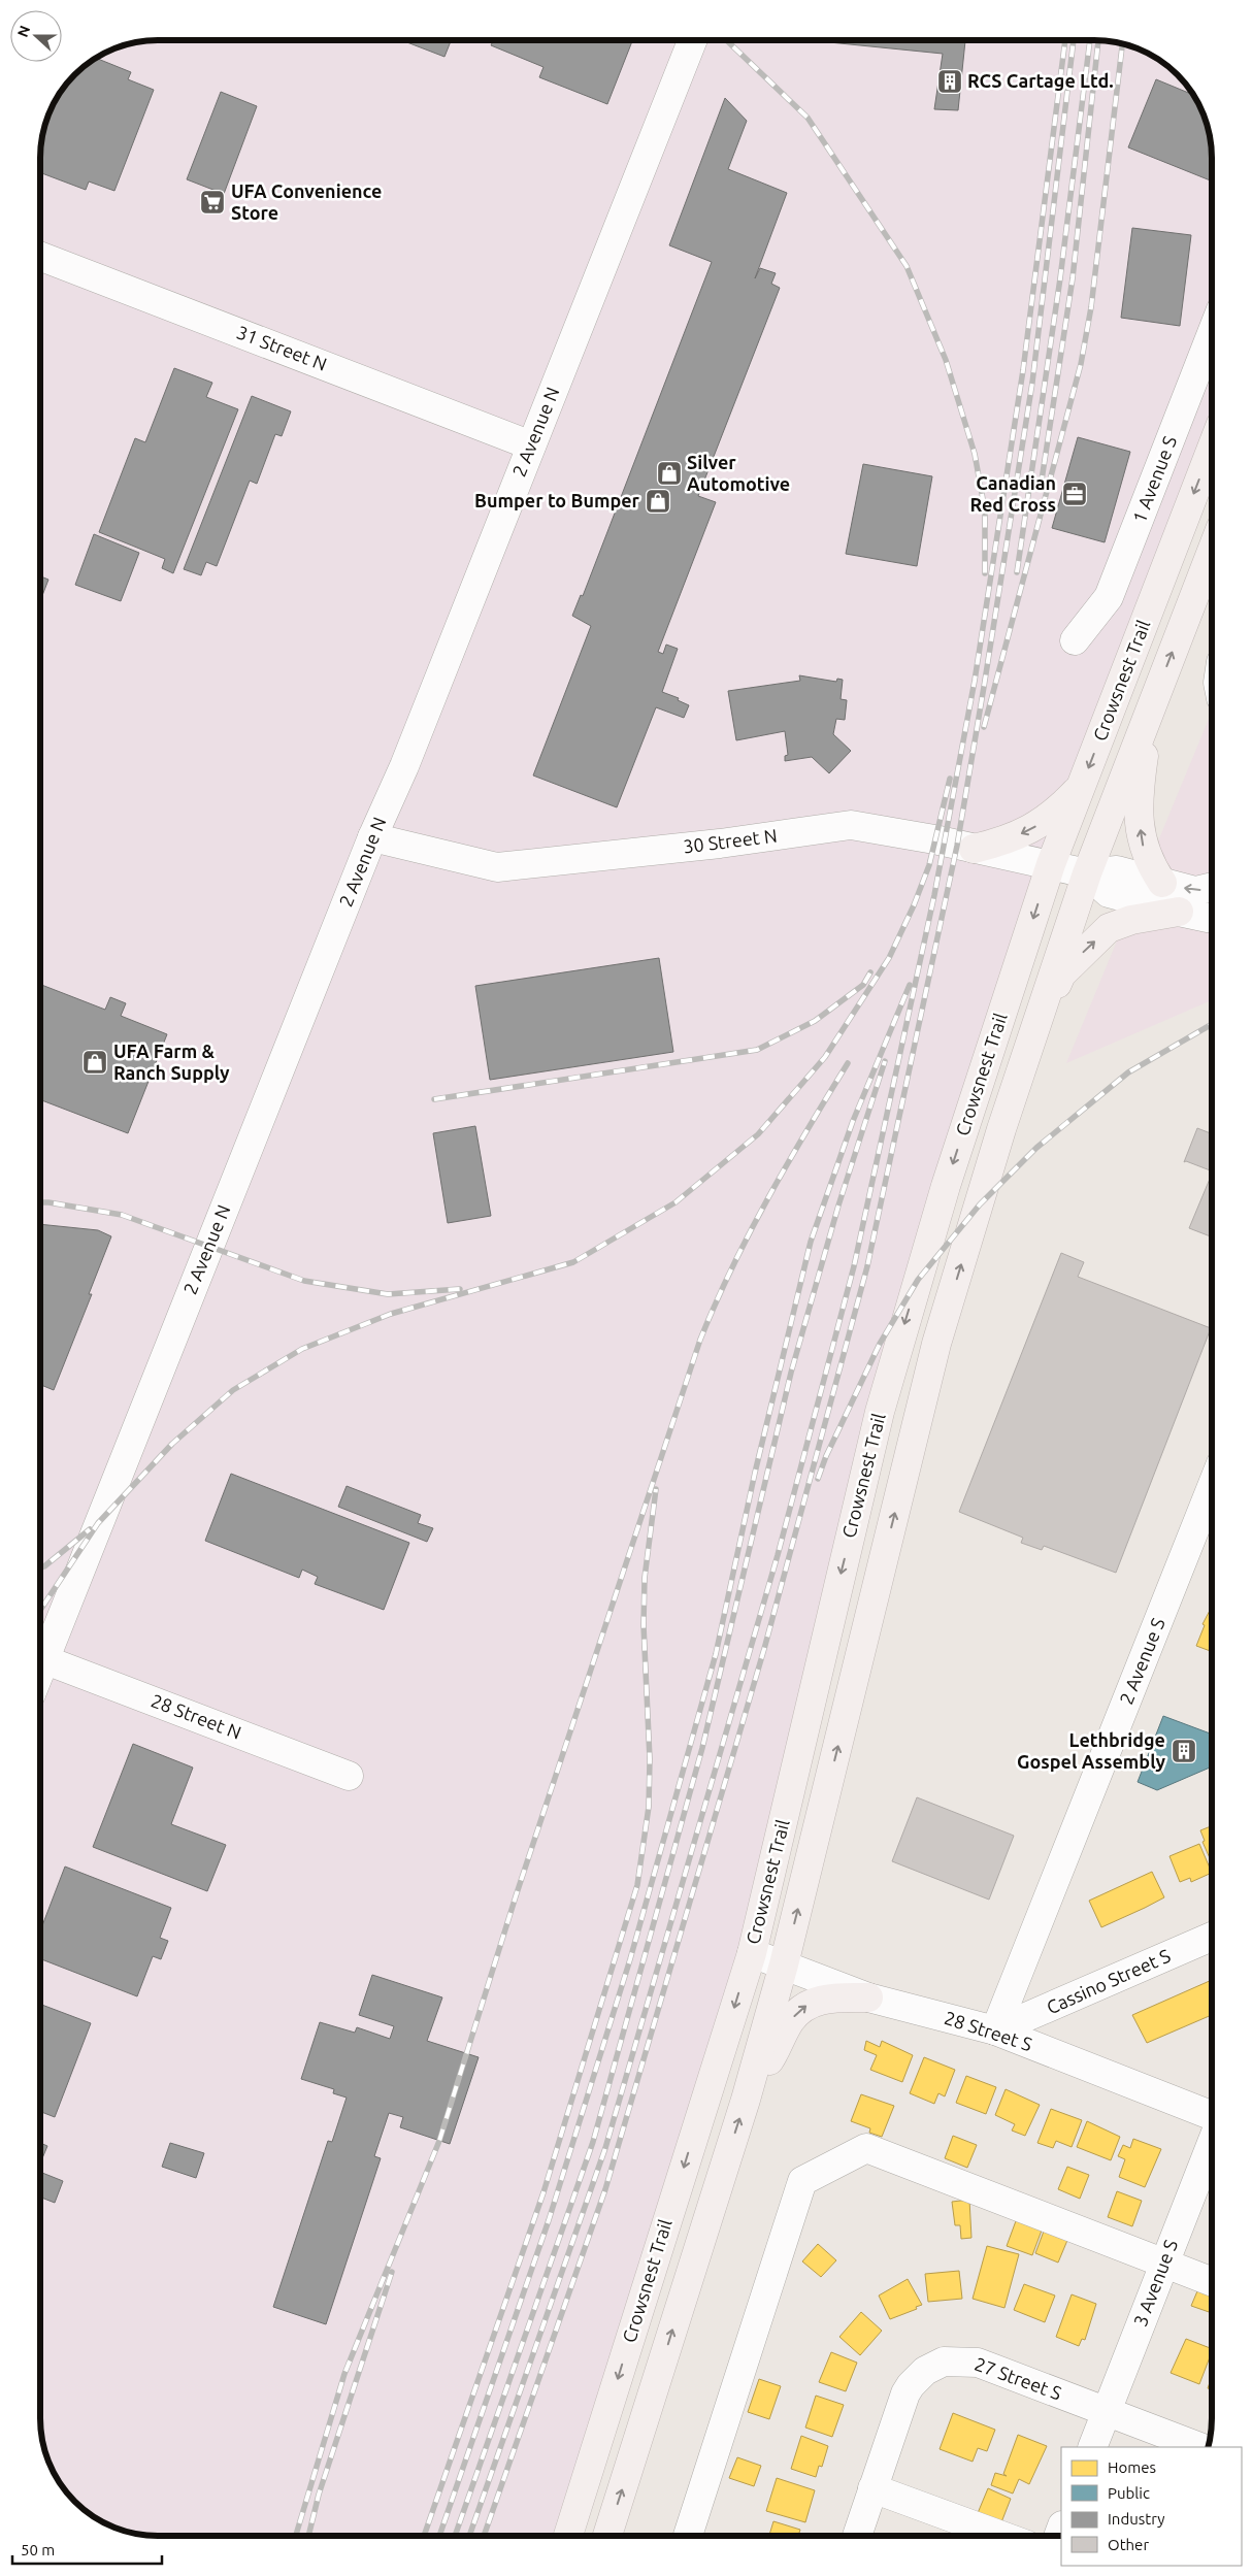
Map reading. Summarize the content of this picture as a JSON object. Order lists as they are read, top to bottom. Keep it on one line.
{"streets":{"highway":["Crowsnest Trail"],"street":["31 Street N","2 Avenue N","1 Avenue S","30 Street N","2 Avenue S","28 Street N","Cassino Street S","28 Street S","3 Avenue S","27 Street S"]},"crossings":[["31 Street N","2 Avenue N"],["2 Avenue N","30 Street N"],["2 Avenue N","28 Street N"],["Crowsnest Trail","30 Street N"],["Crowsnest Trail","28 Street S"],["2 Avenue S","Cassino Street S"],["2 Avenue S","28 Street S"],["Cassino Street S","28 Street S"],["3 Avenue S","27 Street S"]],"places":{"building":["RCS Cartage Ltd.","Lethbridge Gospel Assembly"],"supermarket":["UFA Convenience Store"],"shop":["Silver Automotive","Bumper to Bumper","UFA Farm & Ranch Supply"],"office":["Canadian Red Cross"]},"legend":["Homes","Public","Industry","Other"],"scale_bar":"50 m","north":"left"}
